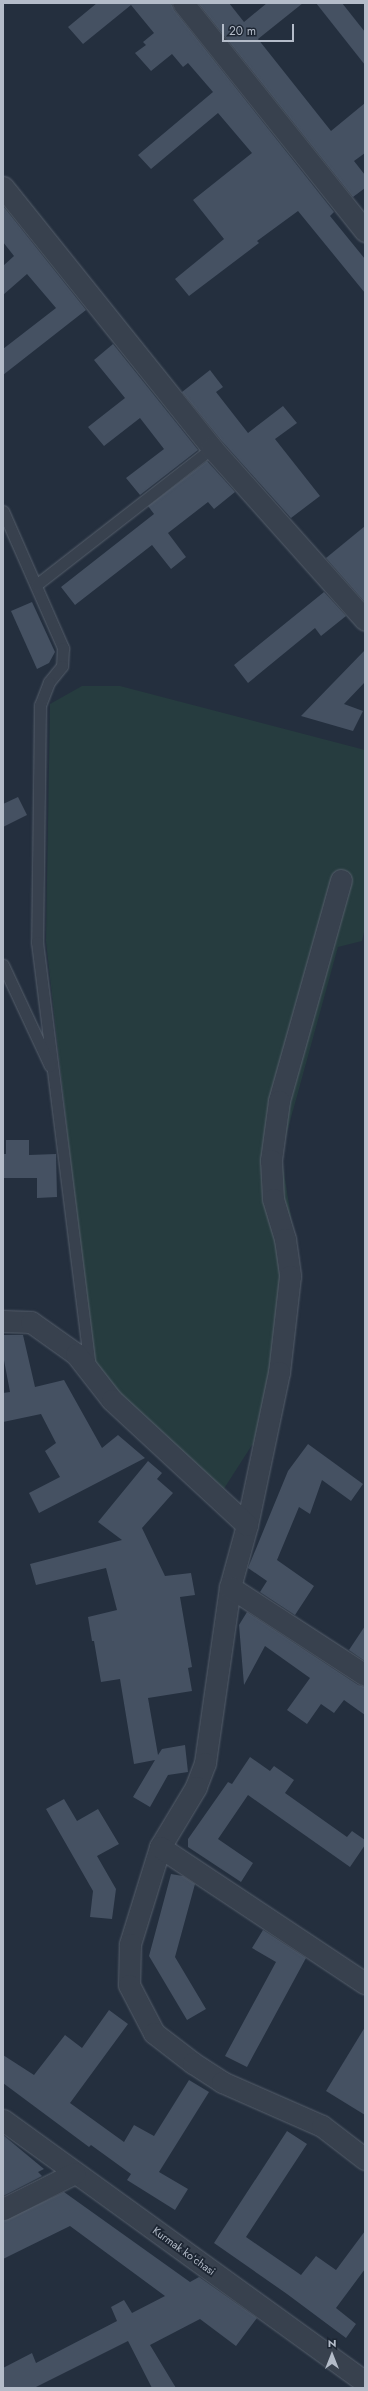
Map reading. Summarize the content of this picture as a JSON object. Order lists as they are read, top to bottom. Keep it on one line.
{"streets":{"street":["Kurmak koʻchasi"]},"scale_bar":"20 m","north":"top"}
